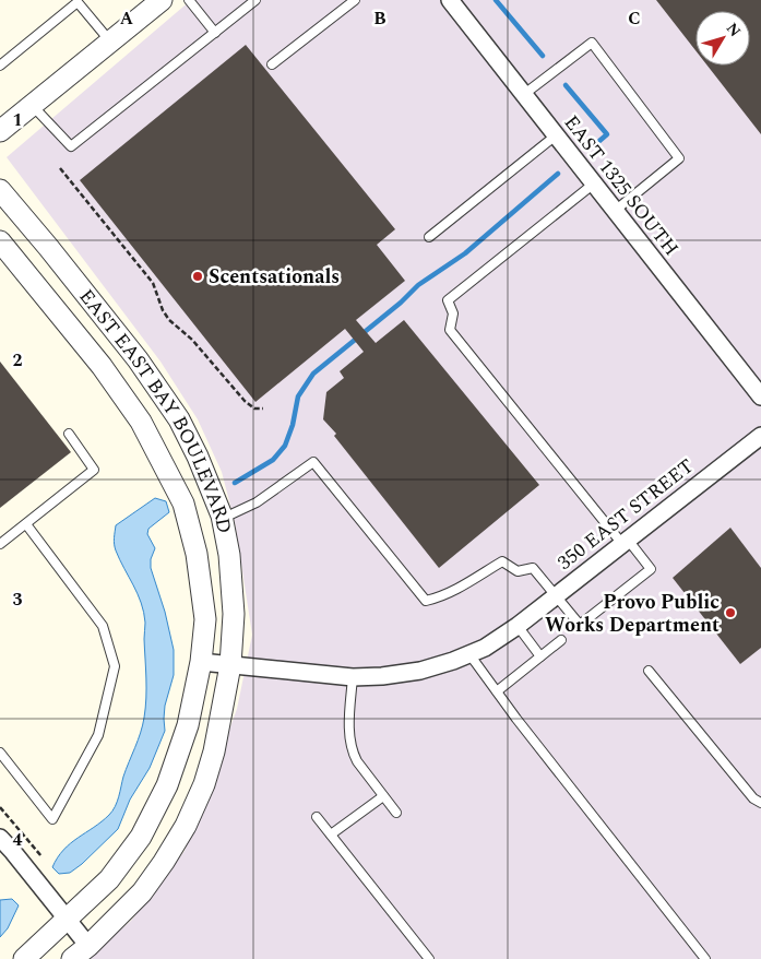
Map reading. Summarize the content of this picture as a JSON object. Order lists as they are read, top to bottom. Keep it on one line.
{"streets":{"street":["EAST 1325 SOUTH","EAST EAST BAY BOULEVARD","350 EAST STREET"]},"crossings":[["EAST EAST BAY BOULEVARD","350 EAST STREET"]],"places":["Scentsationals","Provo Public Works Department"],"north":"top right","grid":{"columns":["A","B","C"],"rows":["1","2","3","4"]}}
